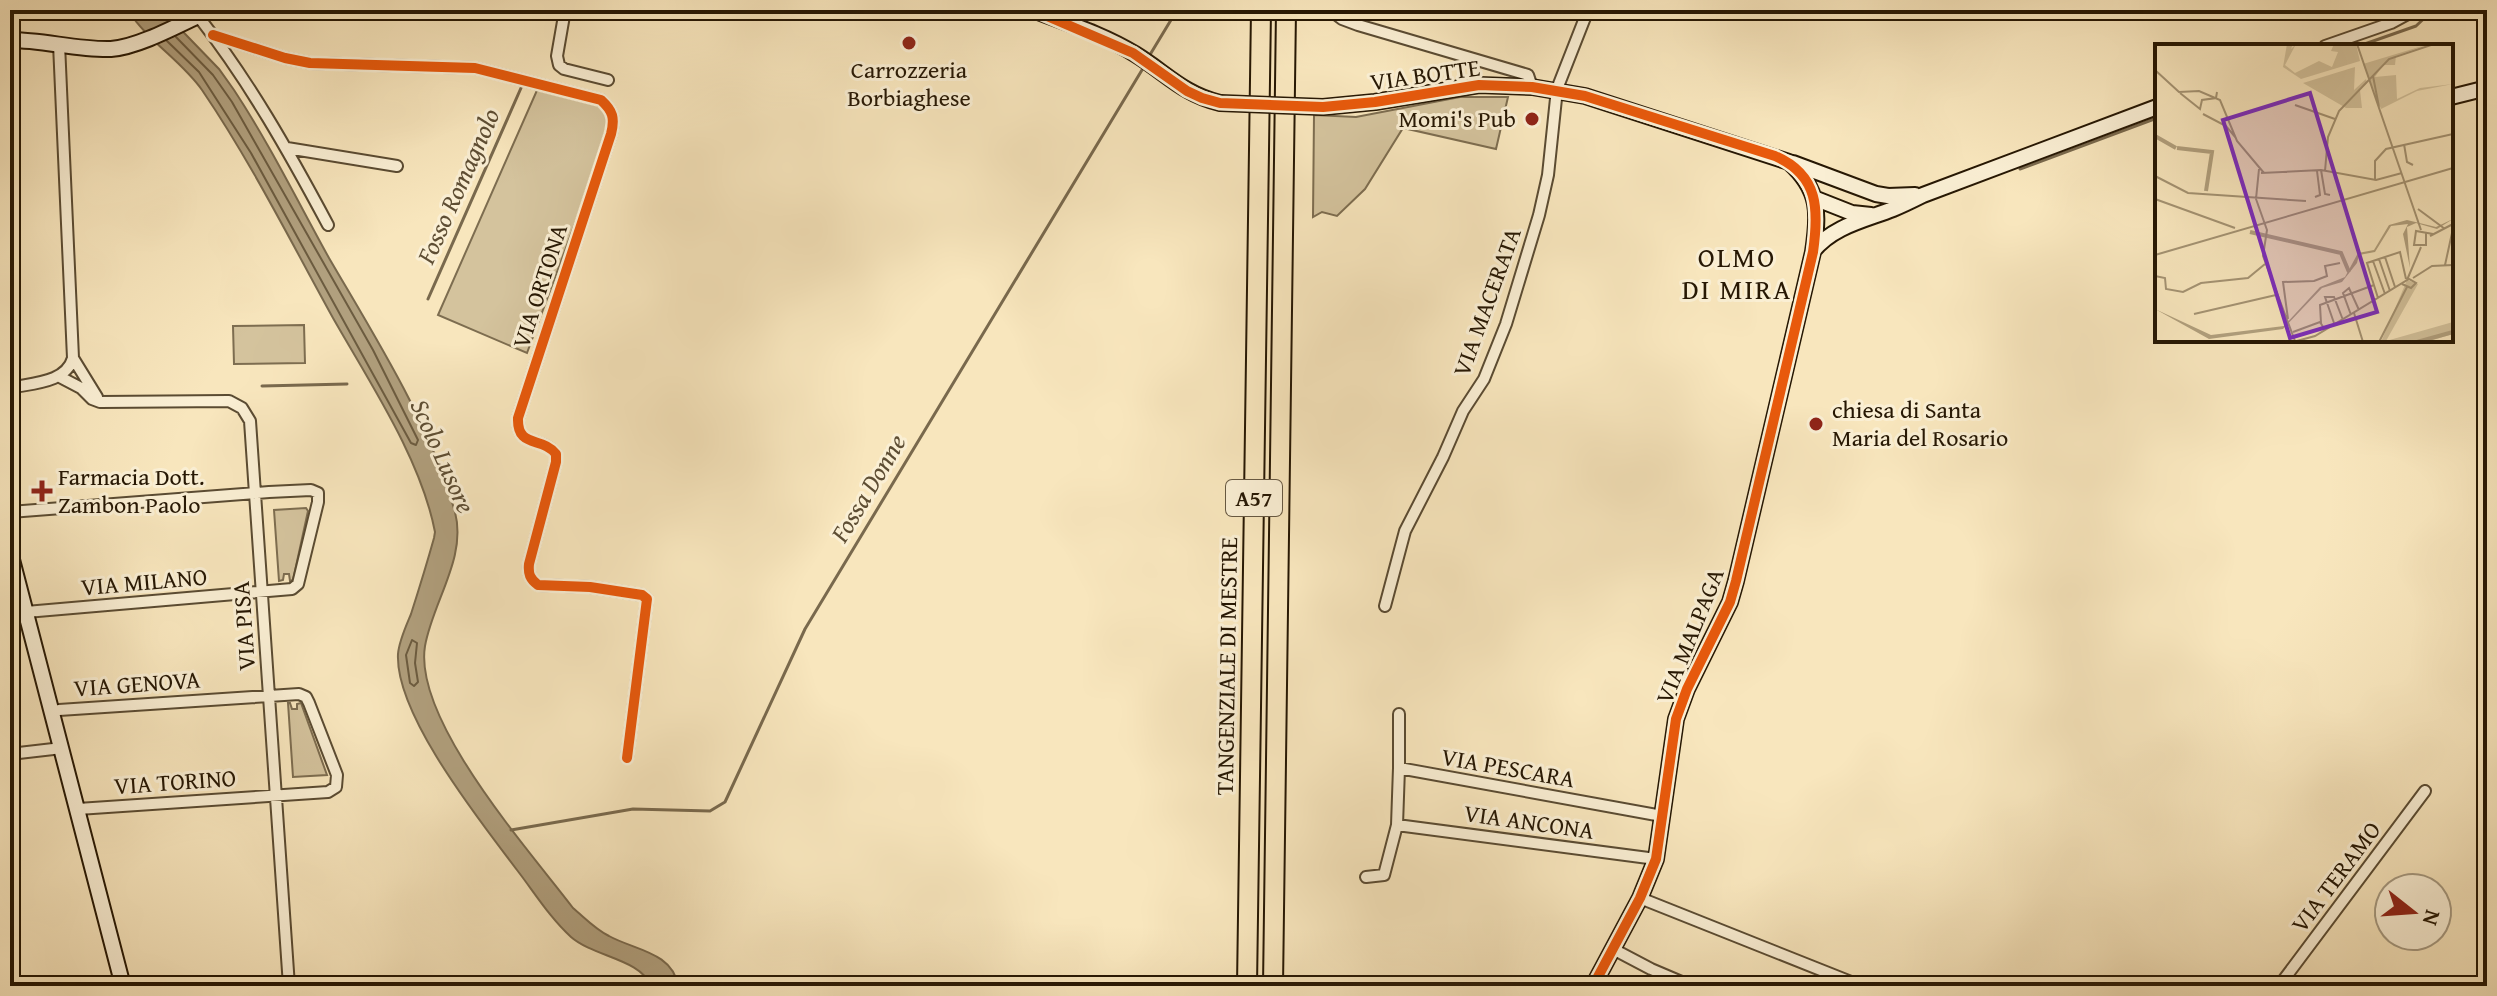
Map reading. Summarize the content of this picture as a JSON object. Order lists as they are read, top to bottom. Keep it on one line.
{"streets":{"highway":["A57","TANGENZIALE DI MESTRE"],"street":["VIA BOTTE","VIA ORTONA","VIA MACERATA","VIA MILANO","VIA PISA","VIA MALPAGA","VIA GENOVA","VIA PESCARA","VIA TORINO","VIA ANCONA","VIA TERAMO"]},"crossings":[["VIA BOTTE","VIA MACERATA"],["VIA MILANO","VIA PISA"],["VIA PISA","VIA GENOVA"],["VIA PISA","VIA TORINO"],["VIA MALPAGA","VIA PESCARA"],["VIA MALPAGA","VIA ANCONA"],["VIA GENOVA","VIA TORINO"]],"districts":["OLMO DI MIRA"],"water":["Fosso Romagnolo","Scolo Lusore","Fossa Donne"],"places":{"other":["Carrozzeria Borbiaghese","Momi's Pub","chiesa di Santa Maria del Rosario"],"health":["Farmacia Dott. Zambon Paolo"]},"north":"right"}
